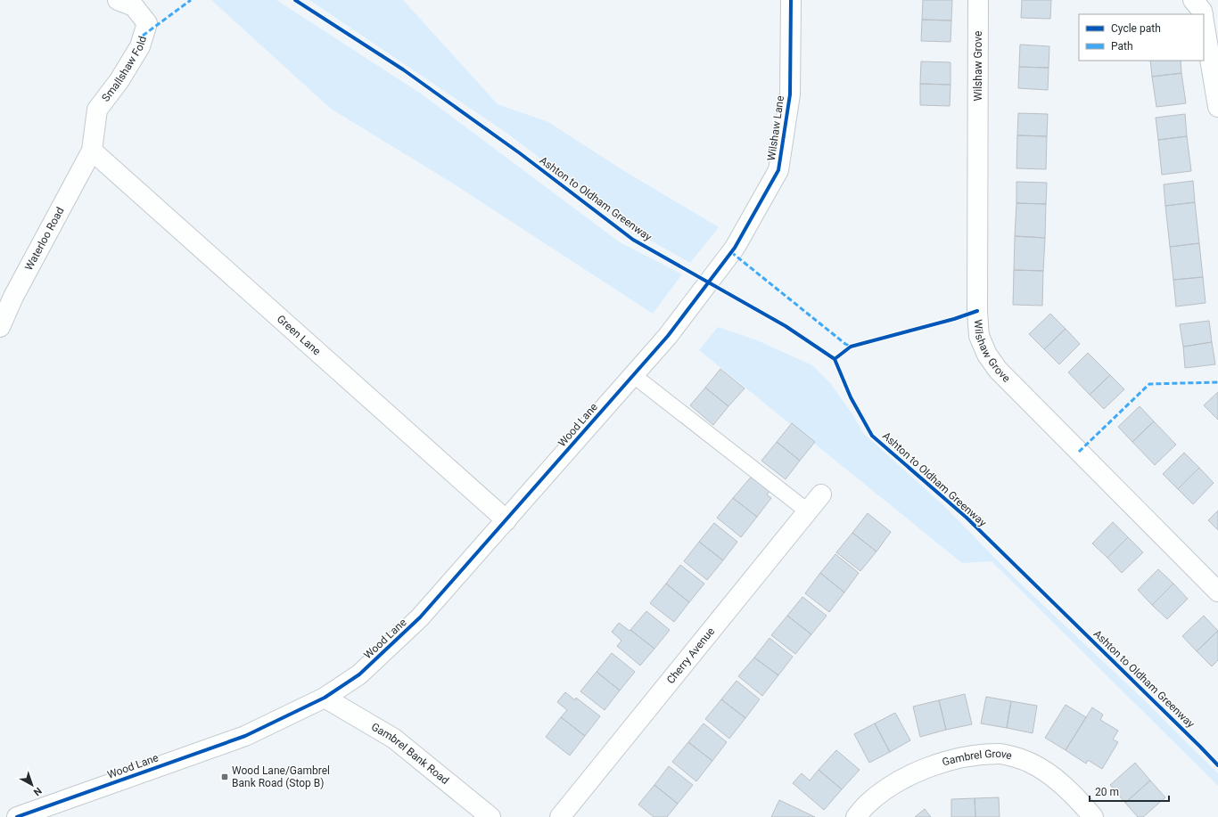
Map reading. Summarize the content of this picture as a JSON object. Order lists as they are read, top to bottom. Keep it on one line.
{"streets":{"street":["Wilshaw Grove","Smallshaw Fold","Wilshaw Lane","Waterloo Road","Green Lane","Wood Lane","Cherry Avenue","Gambrel Bank Road","Gambrel Grove"],"cycle path":["Ashton to Oldham Greenway"]},"crossings":[["Smallshaw Fold","Waterloo Road"],["Smallshaw Fold","Green Lane"],["Wilshaw Lane","Wood Lane"],["Waterloo Road","Green Lane"],["Green Lane","Wood Lane"],["Wood Lane","Gambrel Bank Road"]],"places":{"transit":["Wood Lane/Gambrel Bank Road (Stop B)"]},"legend":["Cycle path","Path"],"scale_bar":"20 m","north":"bottom right"}
